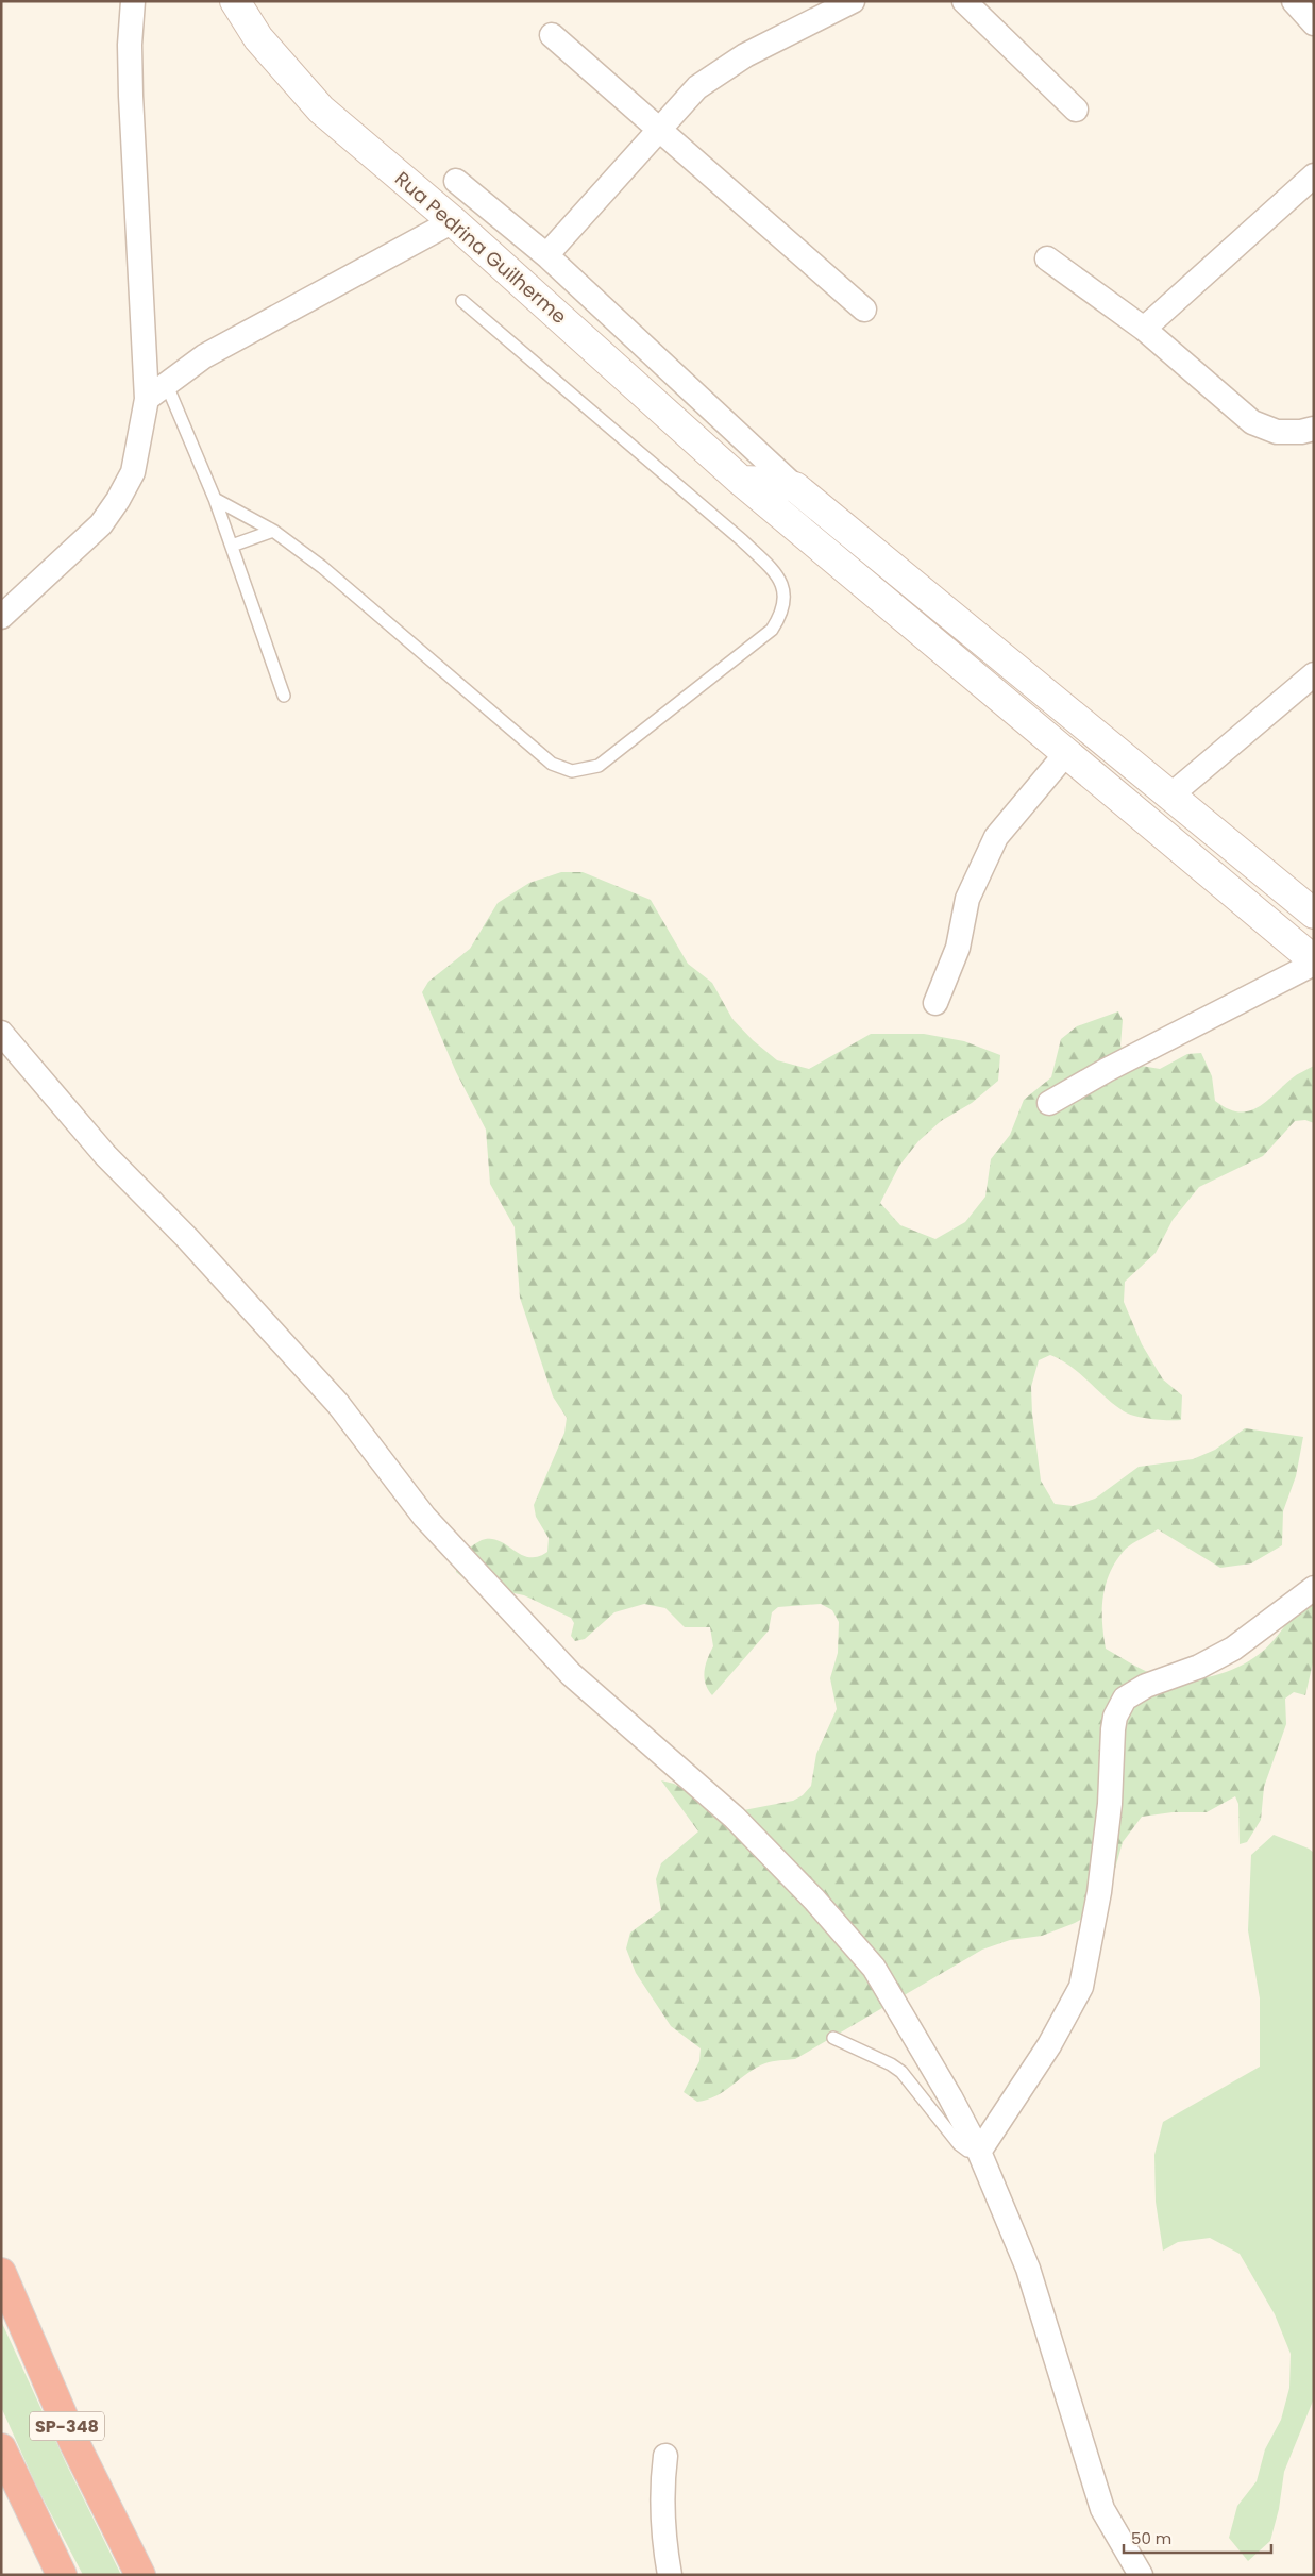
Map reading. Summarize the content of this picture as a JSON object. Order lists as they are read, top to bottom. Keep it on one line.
{"streets":{"highway":["SP-348"],"street":["Rua Pedrina Guilherme"]},"scale_bar":"50 m"}
